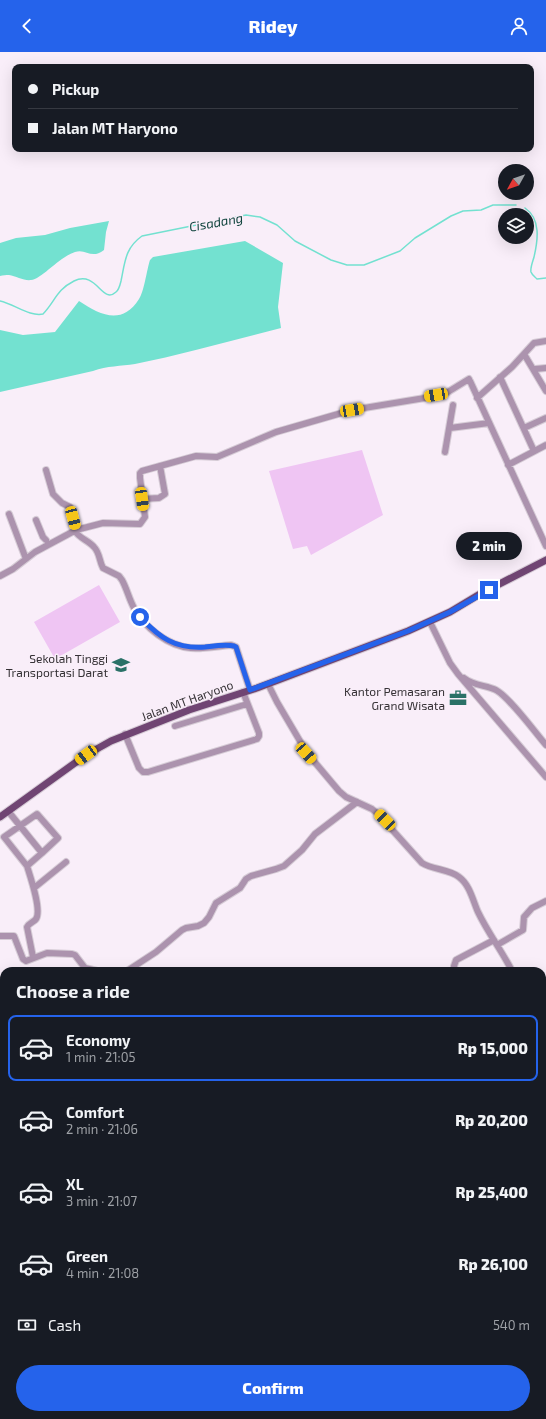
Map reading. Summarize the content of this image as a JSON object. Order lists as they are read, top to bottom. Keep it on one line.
{"streets":{"main road":["Jalan MT Haryono"]},"water":["Cisadang"],"places":{"school or university":["Sekolah Tinggi Transportasi Darat"],"office":["Kantor Pemasaran Grand Wisata"]},"north":"bottom left","page":{"header":"Ridey","banner":["Pickup","Jalan MT Haryono"],"bubble":"2 min","heading":"Choose a ride","list":[{"name":"Economy","note":"1 min · 21:05","value":"Rp 15,000"},{"name":"Comfort","note":"2 min · 21:06","value":"Rp 20,200"},{"name":"XL","note":"3 min · 21:07","value":"Rp 25,400"},{"name":"Green","note":"4 min · 21:08","value":"Rp 26,100"}],"pay":["Cash","540 m"],"buttons":"Confirm"}}
